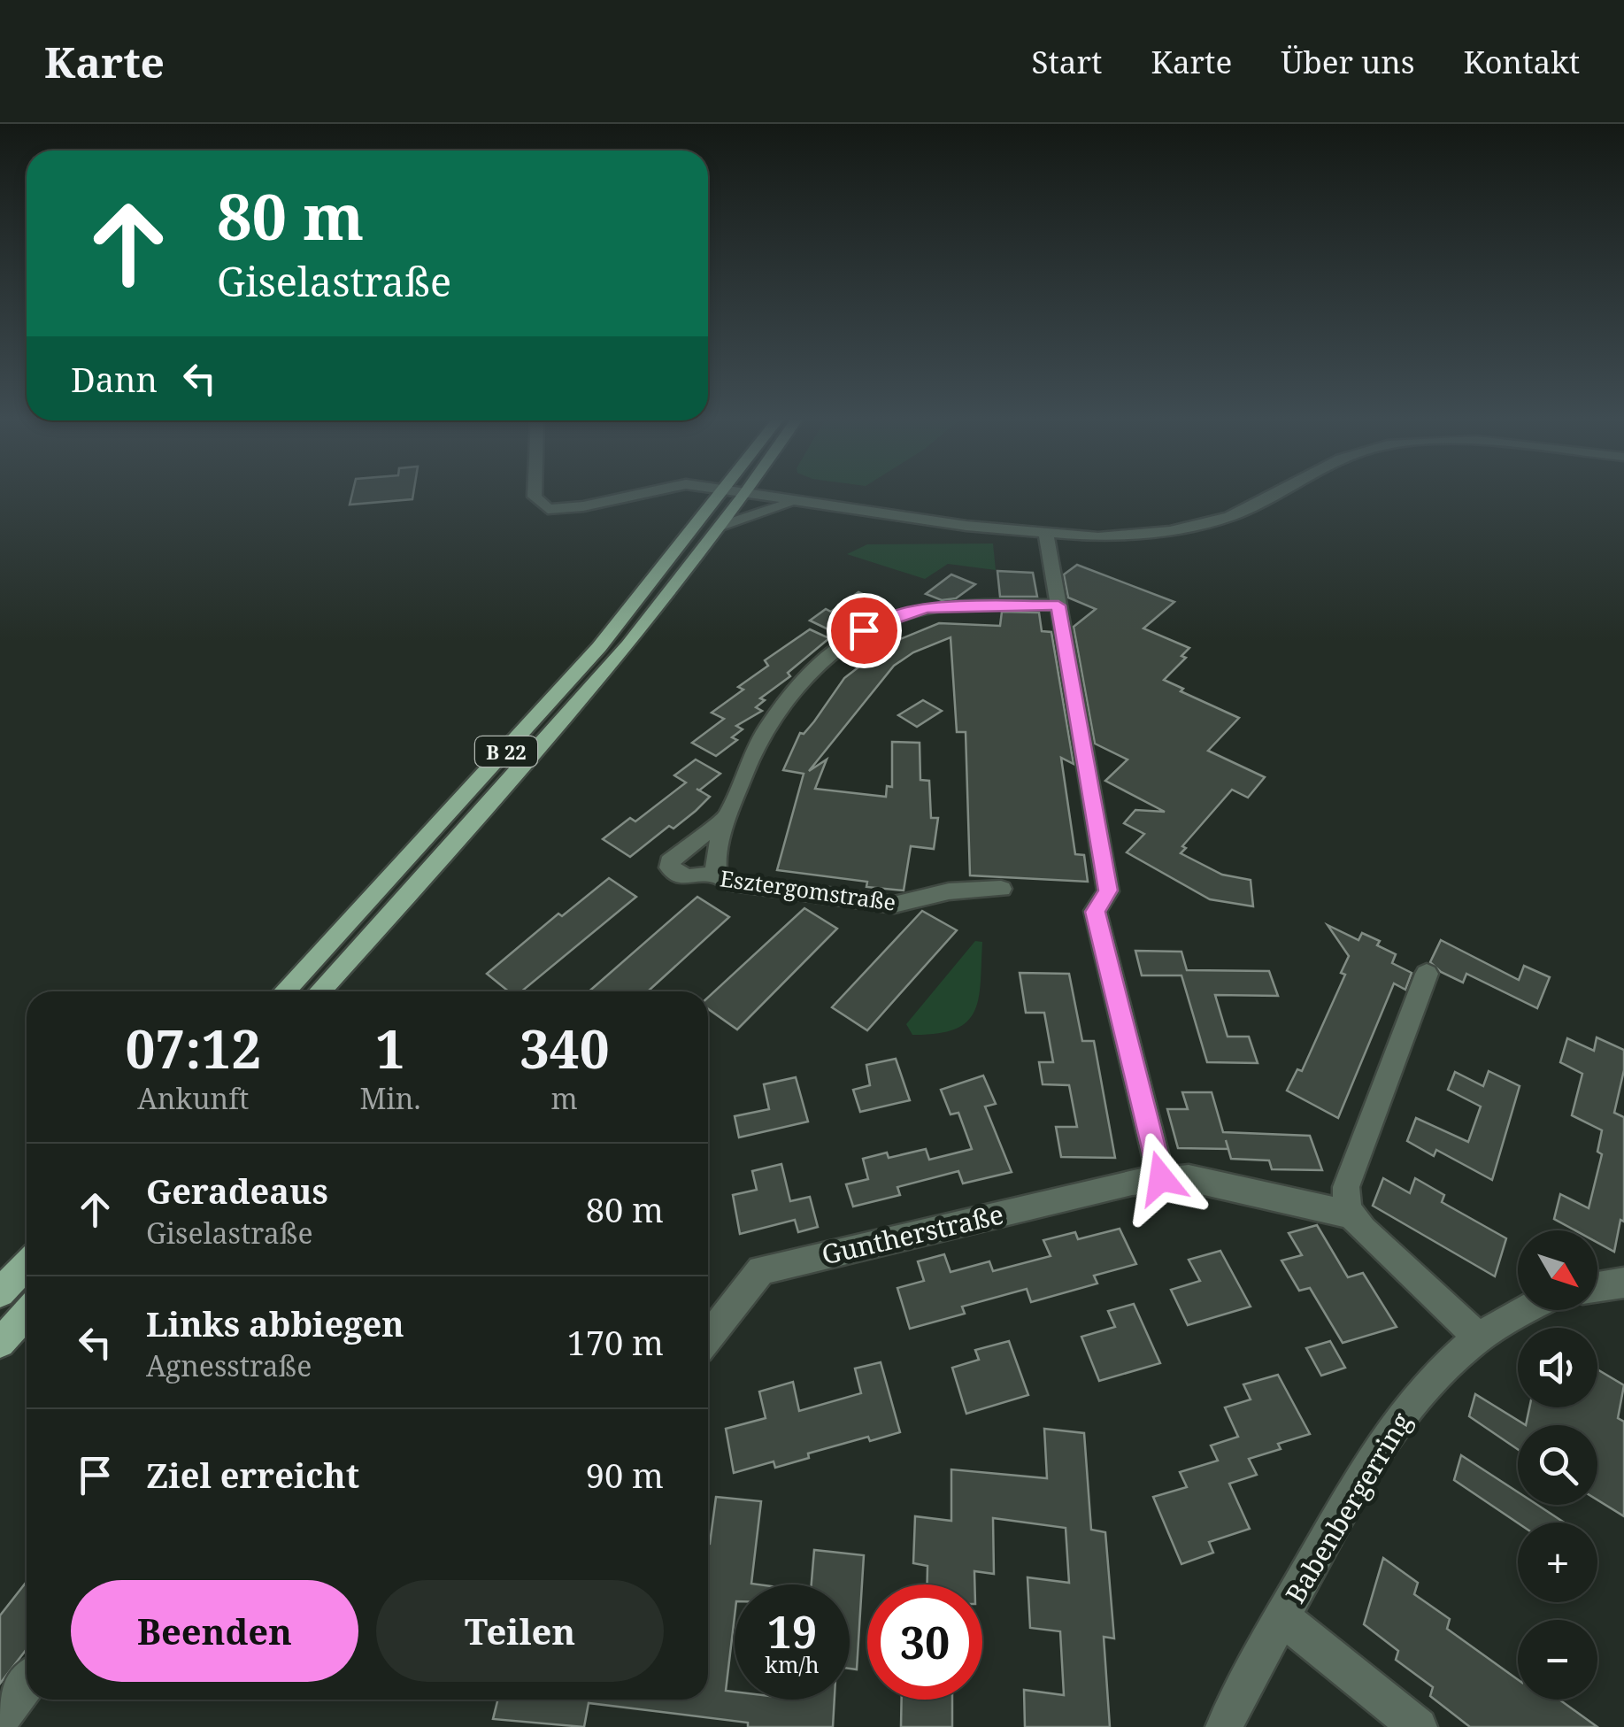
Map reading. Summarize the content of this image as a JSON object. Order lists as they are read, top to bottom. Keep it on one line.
{"streets":{"main road":["B 22"],"street":["Esztergomstraße","Guntherstraße","Babenbergerring"]},"north":"bottom right","page":{"header":"Karte","nav":["Start","Karte","Über uns","Kontakt"],"turn":["80 m","Giselastraße"],"then":"Dann","eta":["07:12","Ankunft","1","Min.","340","m"],"list":[{"name":"Geradeaus","note":"Giselastraße","value":"80 m"},{"name":"Links abbiegen","note":"Agnesstraße","value":"170 m"},{"name":"Ziel erreicht","value":"90 m"}],"map_buttons":["+","−"],"buttons":["Beenden","Teilen"],"speed":"19 km/h","limit":"30"}}
